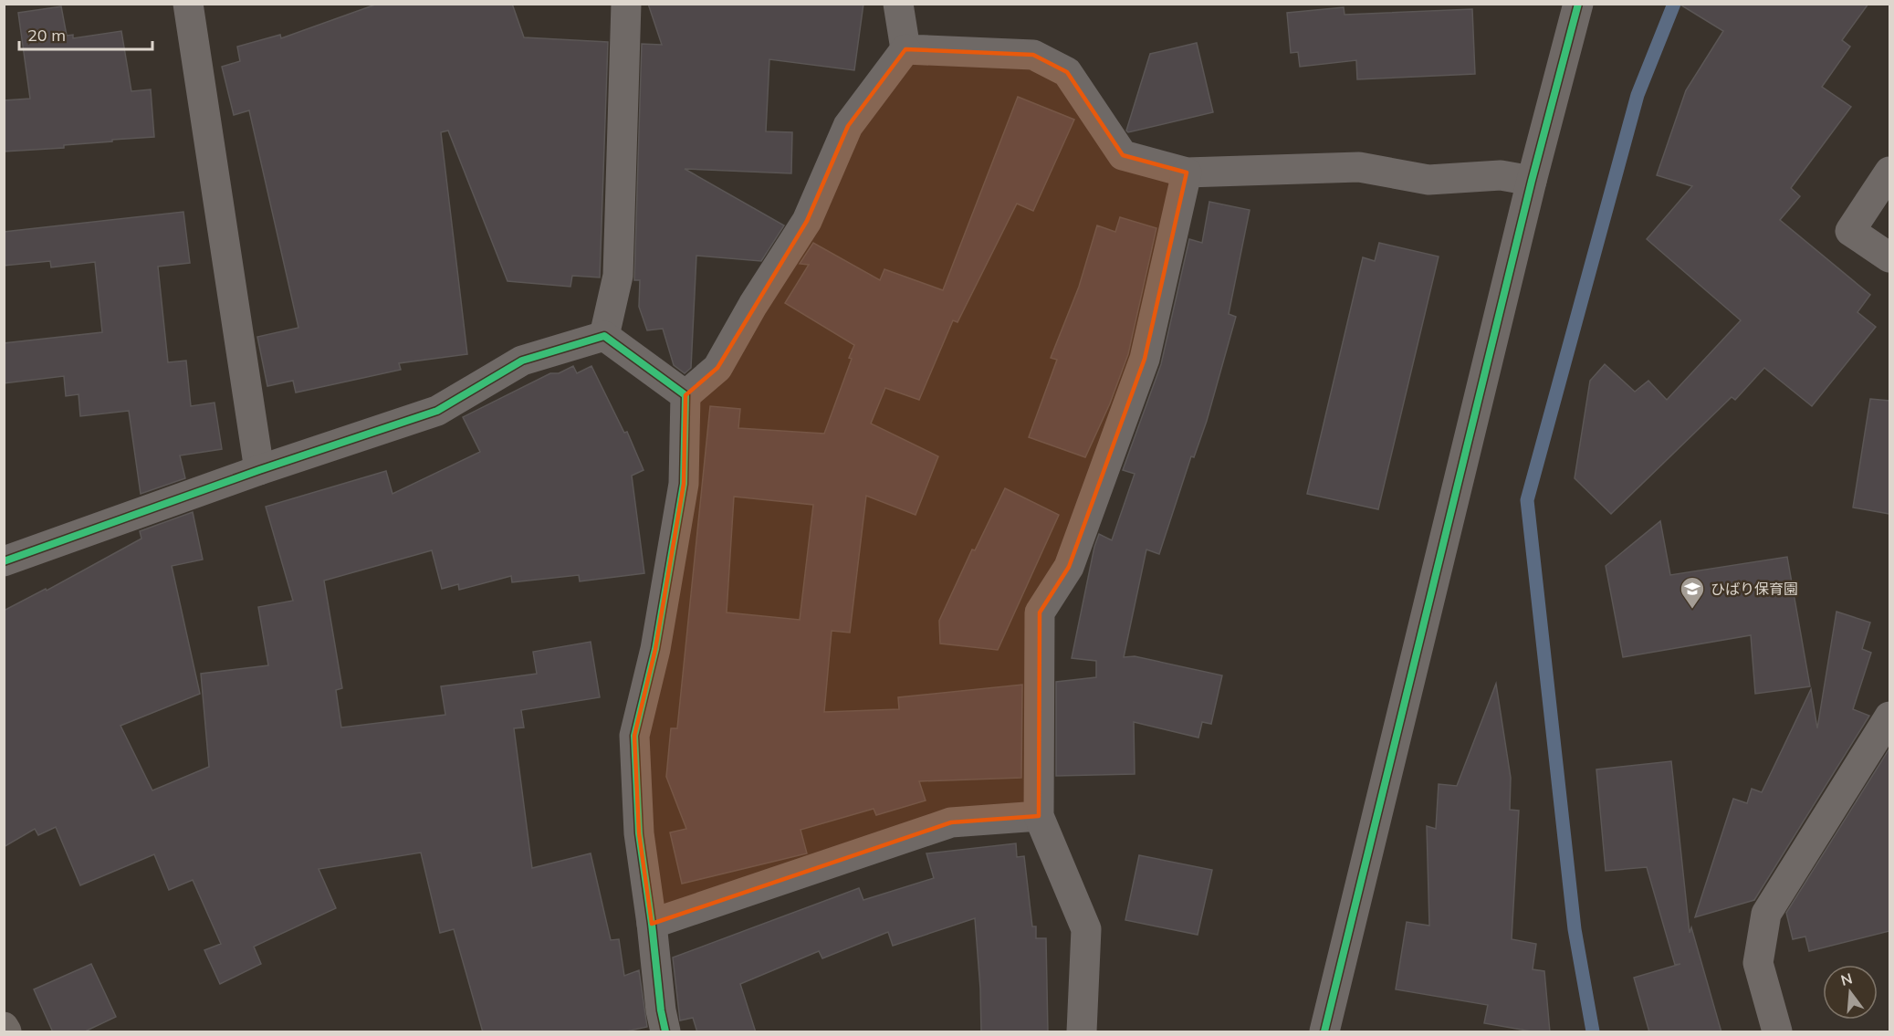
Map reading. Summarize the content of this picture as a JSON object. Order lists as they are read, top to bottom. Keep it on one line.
{"places":{"school or university":["ひばり保育園"]},"scale_bar":"20 m","north":"top"}
